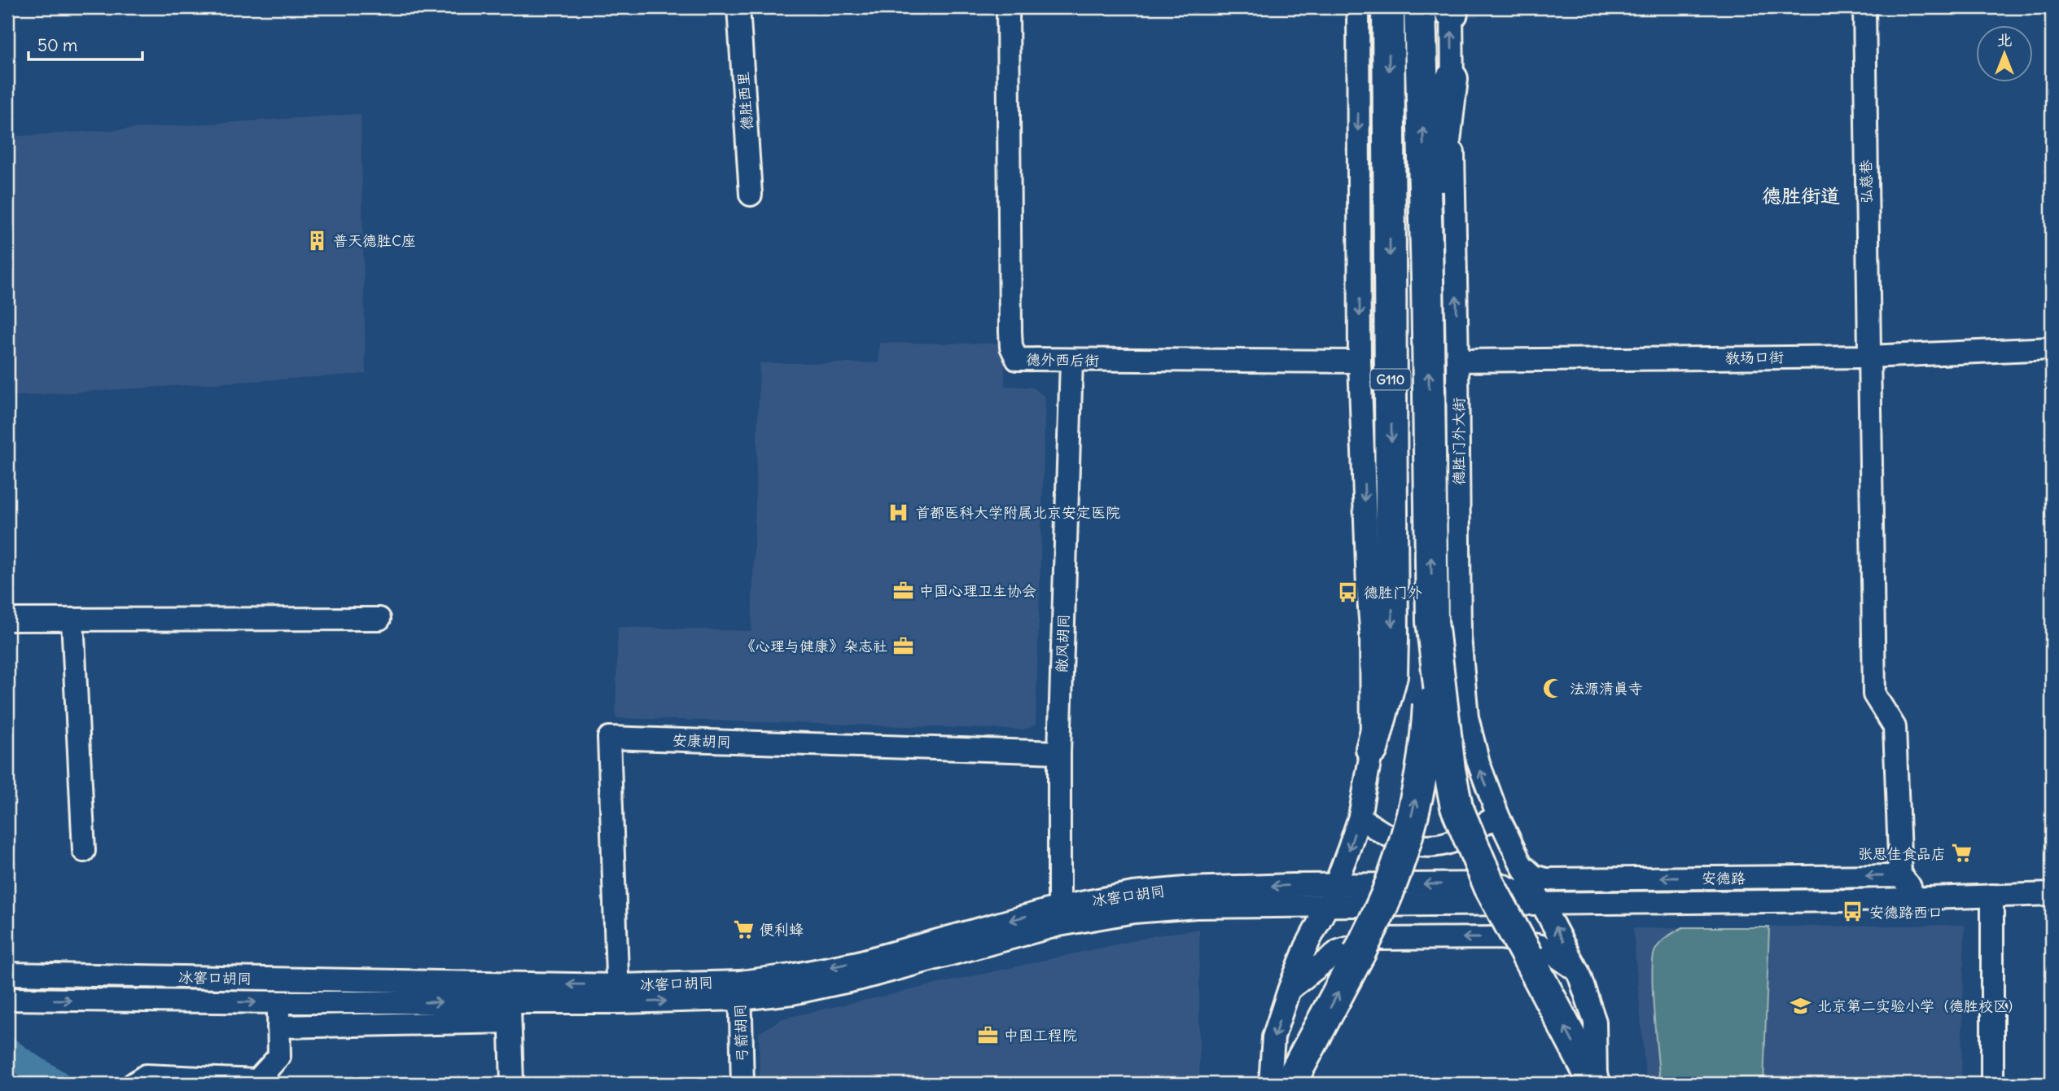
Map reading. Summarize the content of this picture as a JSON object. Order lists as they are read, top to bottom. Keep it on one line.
{"streets":{"highway":["G110","德胜门外大街"],"street":["德胜西里","弘慈巷","教场口街","德外西后街","敞风胡同","安康胡同","安德路","冰窖口胡同","弓箭胡同"]},"crossings":[["弘慈巷","教场口街"],["弘慈巷","安德路"],["教场口街","德胜门外大街"],["德外西后街","敞风胡同"],["德胜门外大街","安德路"],["德胜门外大街","冰窖口胡同"],["敞风胡同","安康胡同"],["敞风胡同","冰窖口胡同"],["安康胡同","冰窖口胡同"],["安德路","冰窖口胡同"],["冰窖口胡同","弓箭胡同"]],"districts":["德胜街道"],"places":{"building":["普天德胜C座"],"hospital":["首都医科大学附属北京安定医院"],"office":["中国心理卫生协会","《心理与健康》杂志社","中国工程院"],"bus stop":["德胜门外","安德路西口"],"mosque":["法源清真寺"],"supermarket":["张思佳食品店","便利蜂"],"school or university":["北京第二实验小学（德胜校区）"]},"scale_bar":"50 m","north":"top"}
